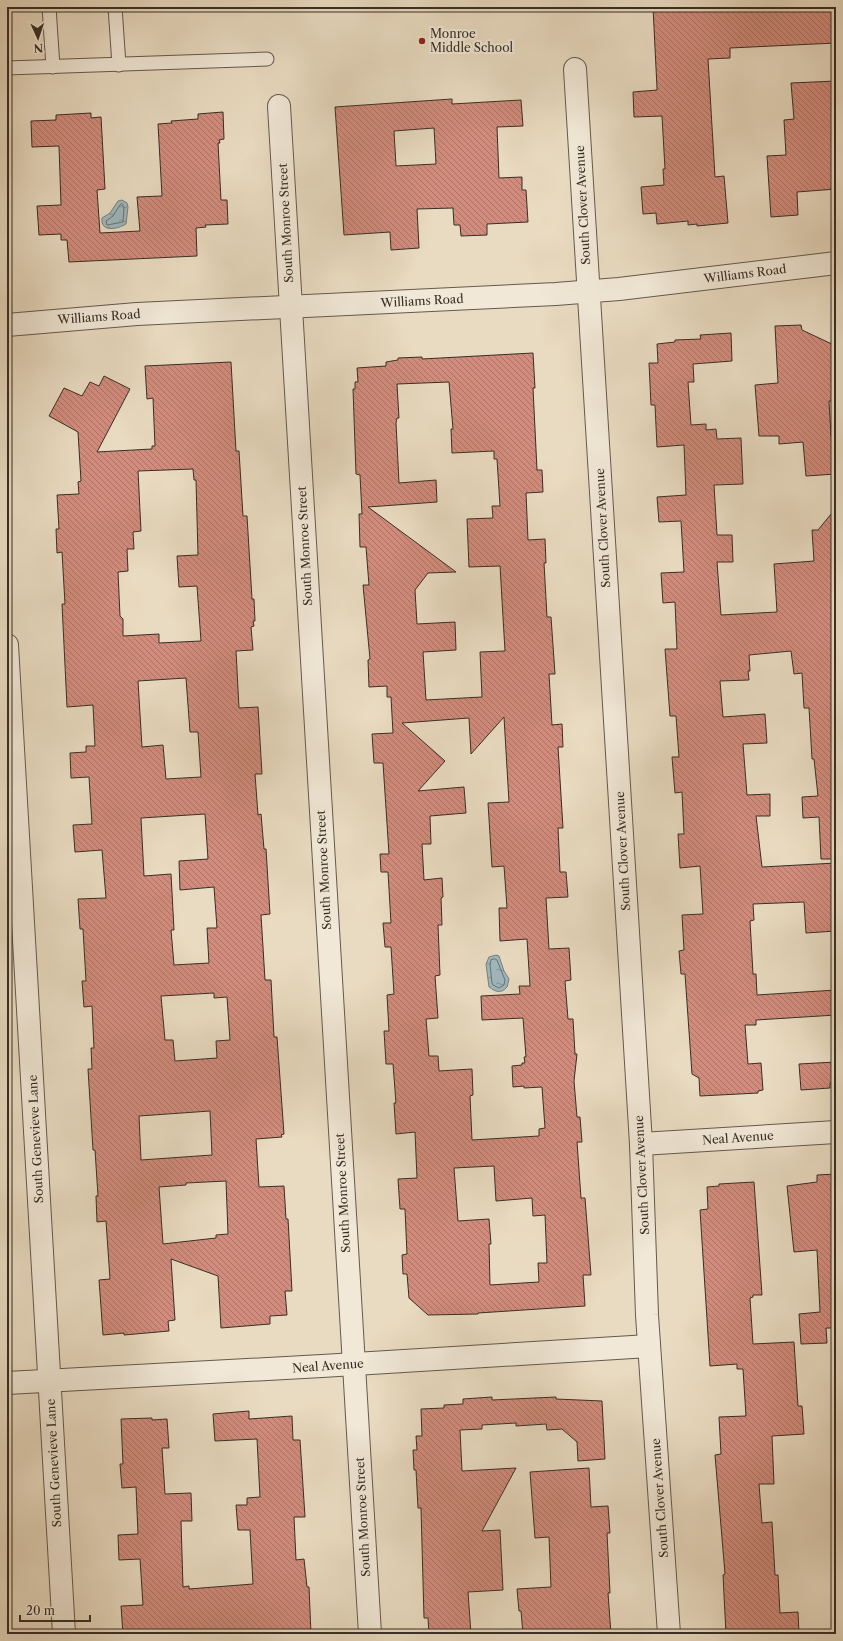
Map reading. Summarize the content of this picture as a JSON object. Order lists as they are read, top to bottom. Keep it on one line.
{"streets":{"street":["South Clover Avenue","South Monroe Street","Williams Road","Neal Avenue","South Genevieve Lane"]},"crossings":[["South Clover Avenue","Williams Road"],["South Clover Avenue","Neal Avenue"],["South Monroe Street","Williams Road"],["South Monroe Street","Neal Avenue"],["Neal Avenue","South Genevieve Lane"]],"places":["Monroe Middle School"],"scale_bar":"20 m","north":"bottom"}
